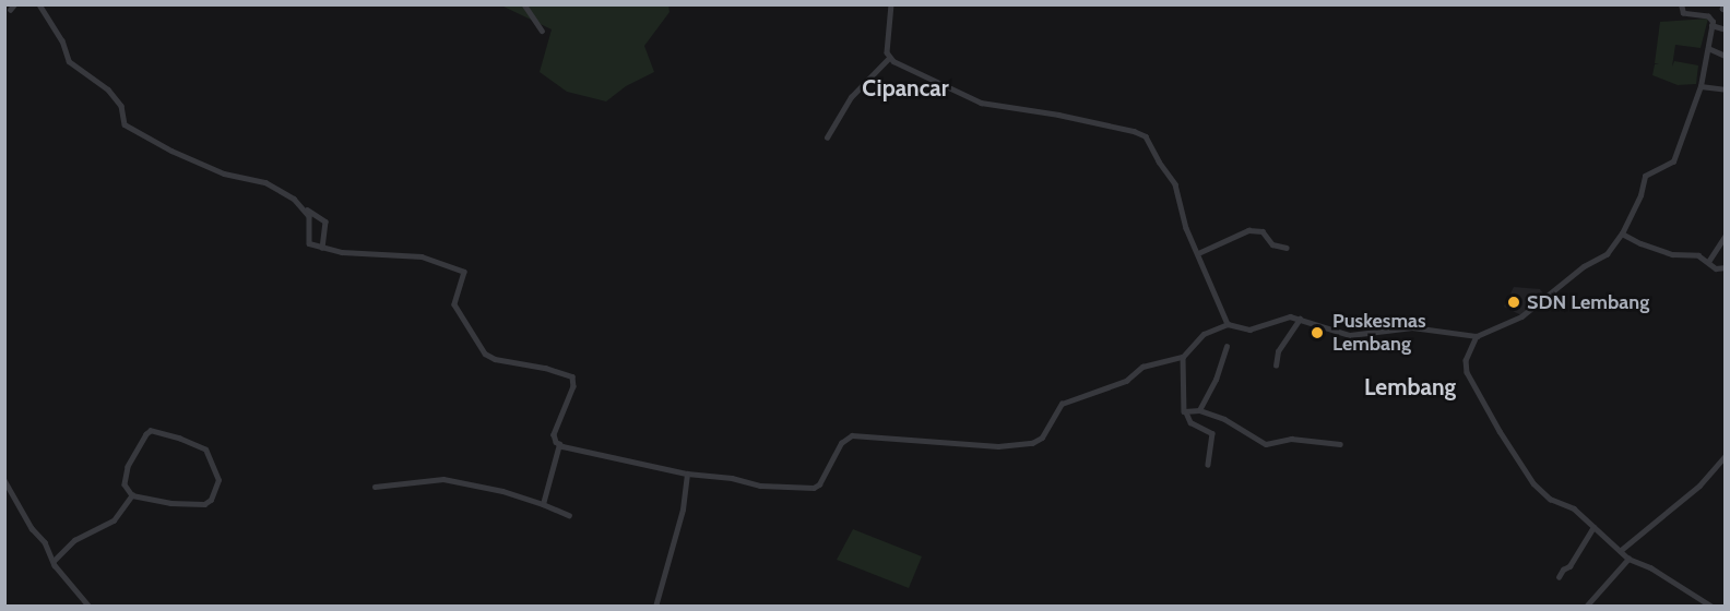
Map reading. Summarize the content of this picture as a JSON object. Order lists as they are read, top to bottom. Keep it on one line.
{"districts":["Cipancar","Lembang"],"places":["SDN Lembang","Puskesmas Lembang"]}
